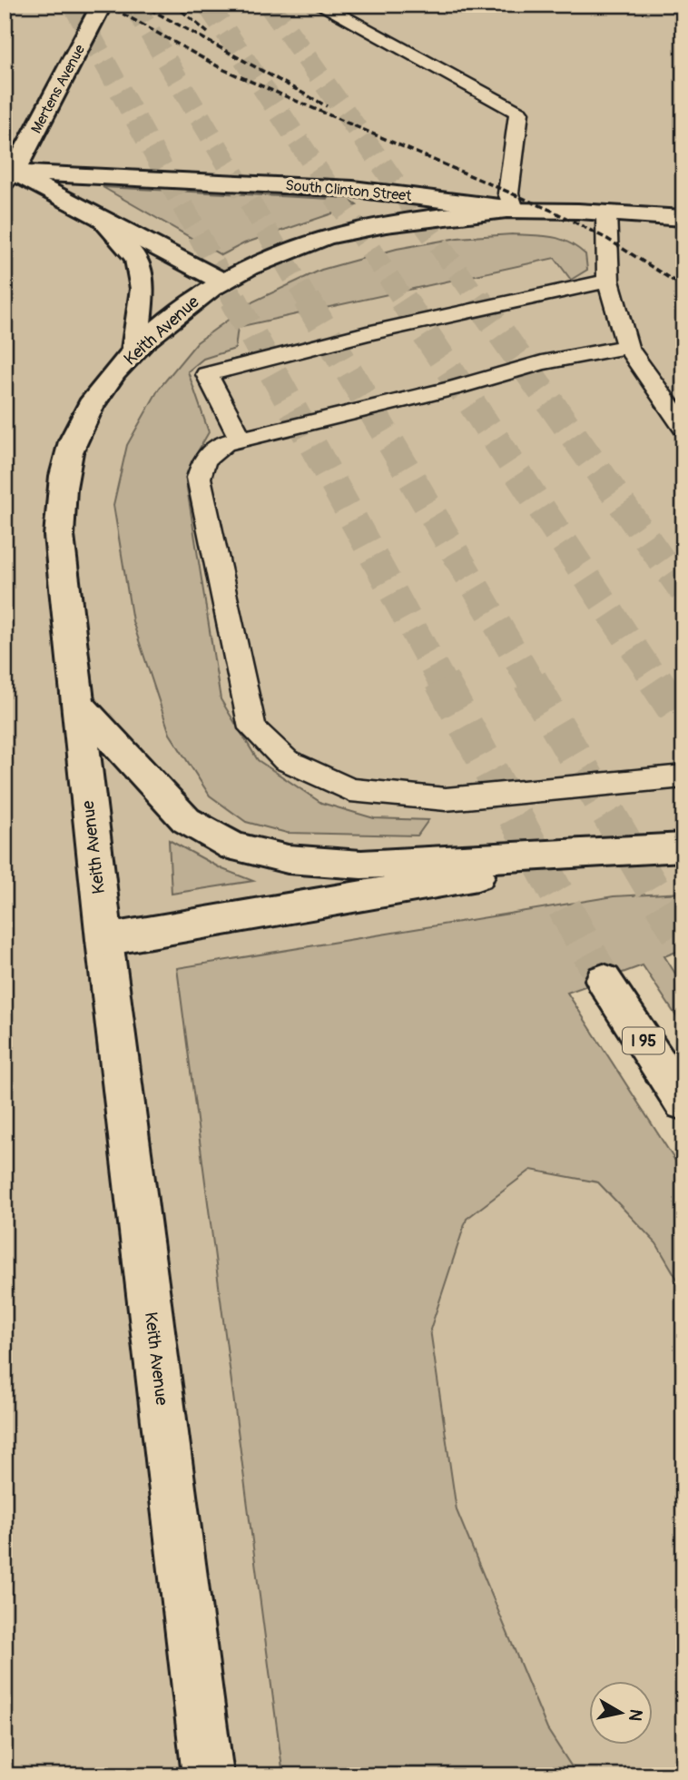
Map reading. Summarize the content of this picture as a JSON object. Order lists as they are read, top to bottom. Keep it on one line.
{"streets":{"main road":["Mertens Avenue","South Clinton Street","Keith Avenue","I 95"]},"crossings":[["Mertens Avenue","South Clinton Street"],["South Clinton Street","Keith Avenue"]],"north":"right"}
